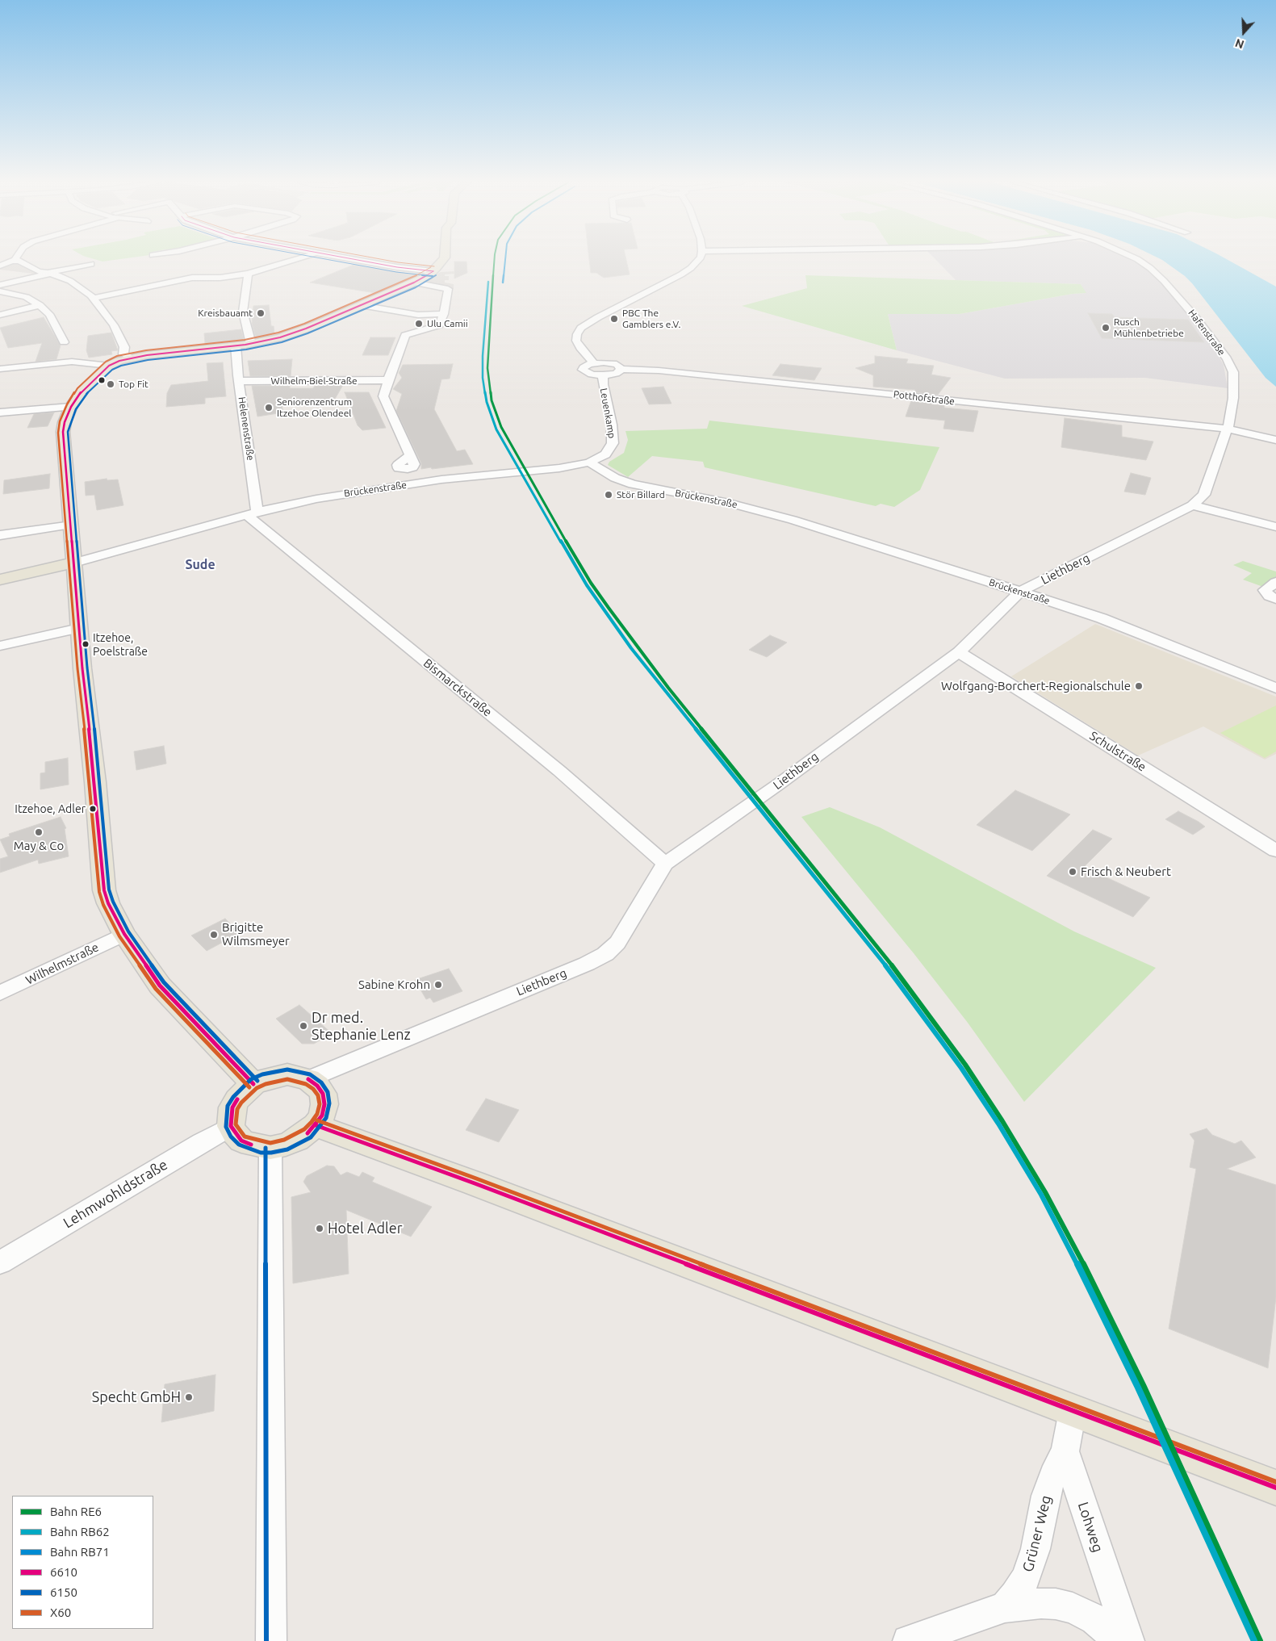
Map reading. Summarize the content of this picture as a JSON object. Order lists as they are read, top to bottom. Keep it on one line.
{"streets":{"street":["Hafenstraße","Wilhelm-Biel-Straße","Potthofstraße","Leuenkamp","Helenenstraße","Brückenstraße","Liethberg","Bismarckstraße","Schulstraße","Wilhelmstraße","Lehmwohldstraße","Lohweg","Grüner Weg"]},"crossings":[["Hafenstraße","Potthofstraße"],["Hafenstraße","Liethberg"],["Wilhelm-Biel-Straße","Helenenstraße"],["Potthofstraße","Leuenkamp"],["Leuenkamp","Brückenstraße"],["Helenenstraße","Brückenstraße"],["Helenenstraße","Bismarckstraße"],["Brückenstraße","Liethberg"],["Brückenstraße","Bismarckstraße"],["Liethberg","Bismarckstraße"],["Liethberg","Schulstraße"],["Liethberg","Lehmwohldstraße"],["Lohweg","Grüner Weg"]],"districts":["Sude"],"places":["Kreisbauamt","PBC The Gamblers e.V.","Ulu Camii","Rusch Mühlenbetriebe","Top Fit","Seniorenzentrum Itzehoe Olendeel","Stör Billard","Itzehoe, Poelstraße","Wolfgang-Borchert-Regionalschule","Itzehoe, Adler","May & Co","Frisch & Neubert","Brigitte Wilmsmeyer","Sabine Krohn","Dr med. Stephanie Lenz","Hotel Adler","Specht GmbH"],"lines":["rail line RE6","rail line RB71","transit line 6610","transit line 6150","transit line X60","rail line RB62"],"legend":["Bahn RE6","Bahn RB62","Bahn RB71","6610","6150","X60"],"north":"bottom"}
